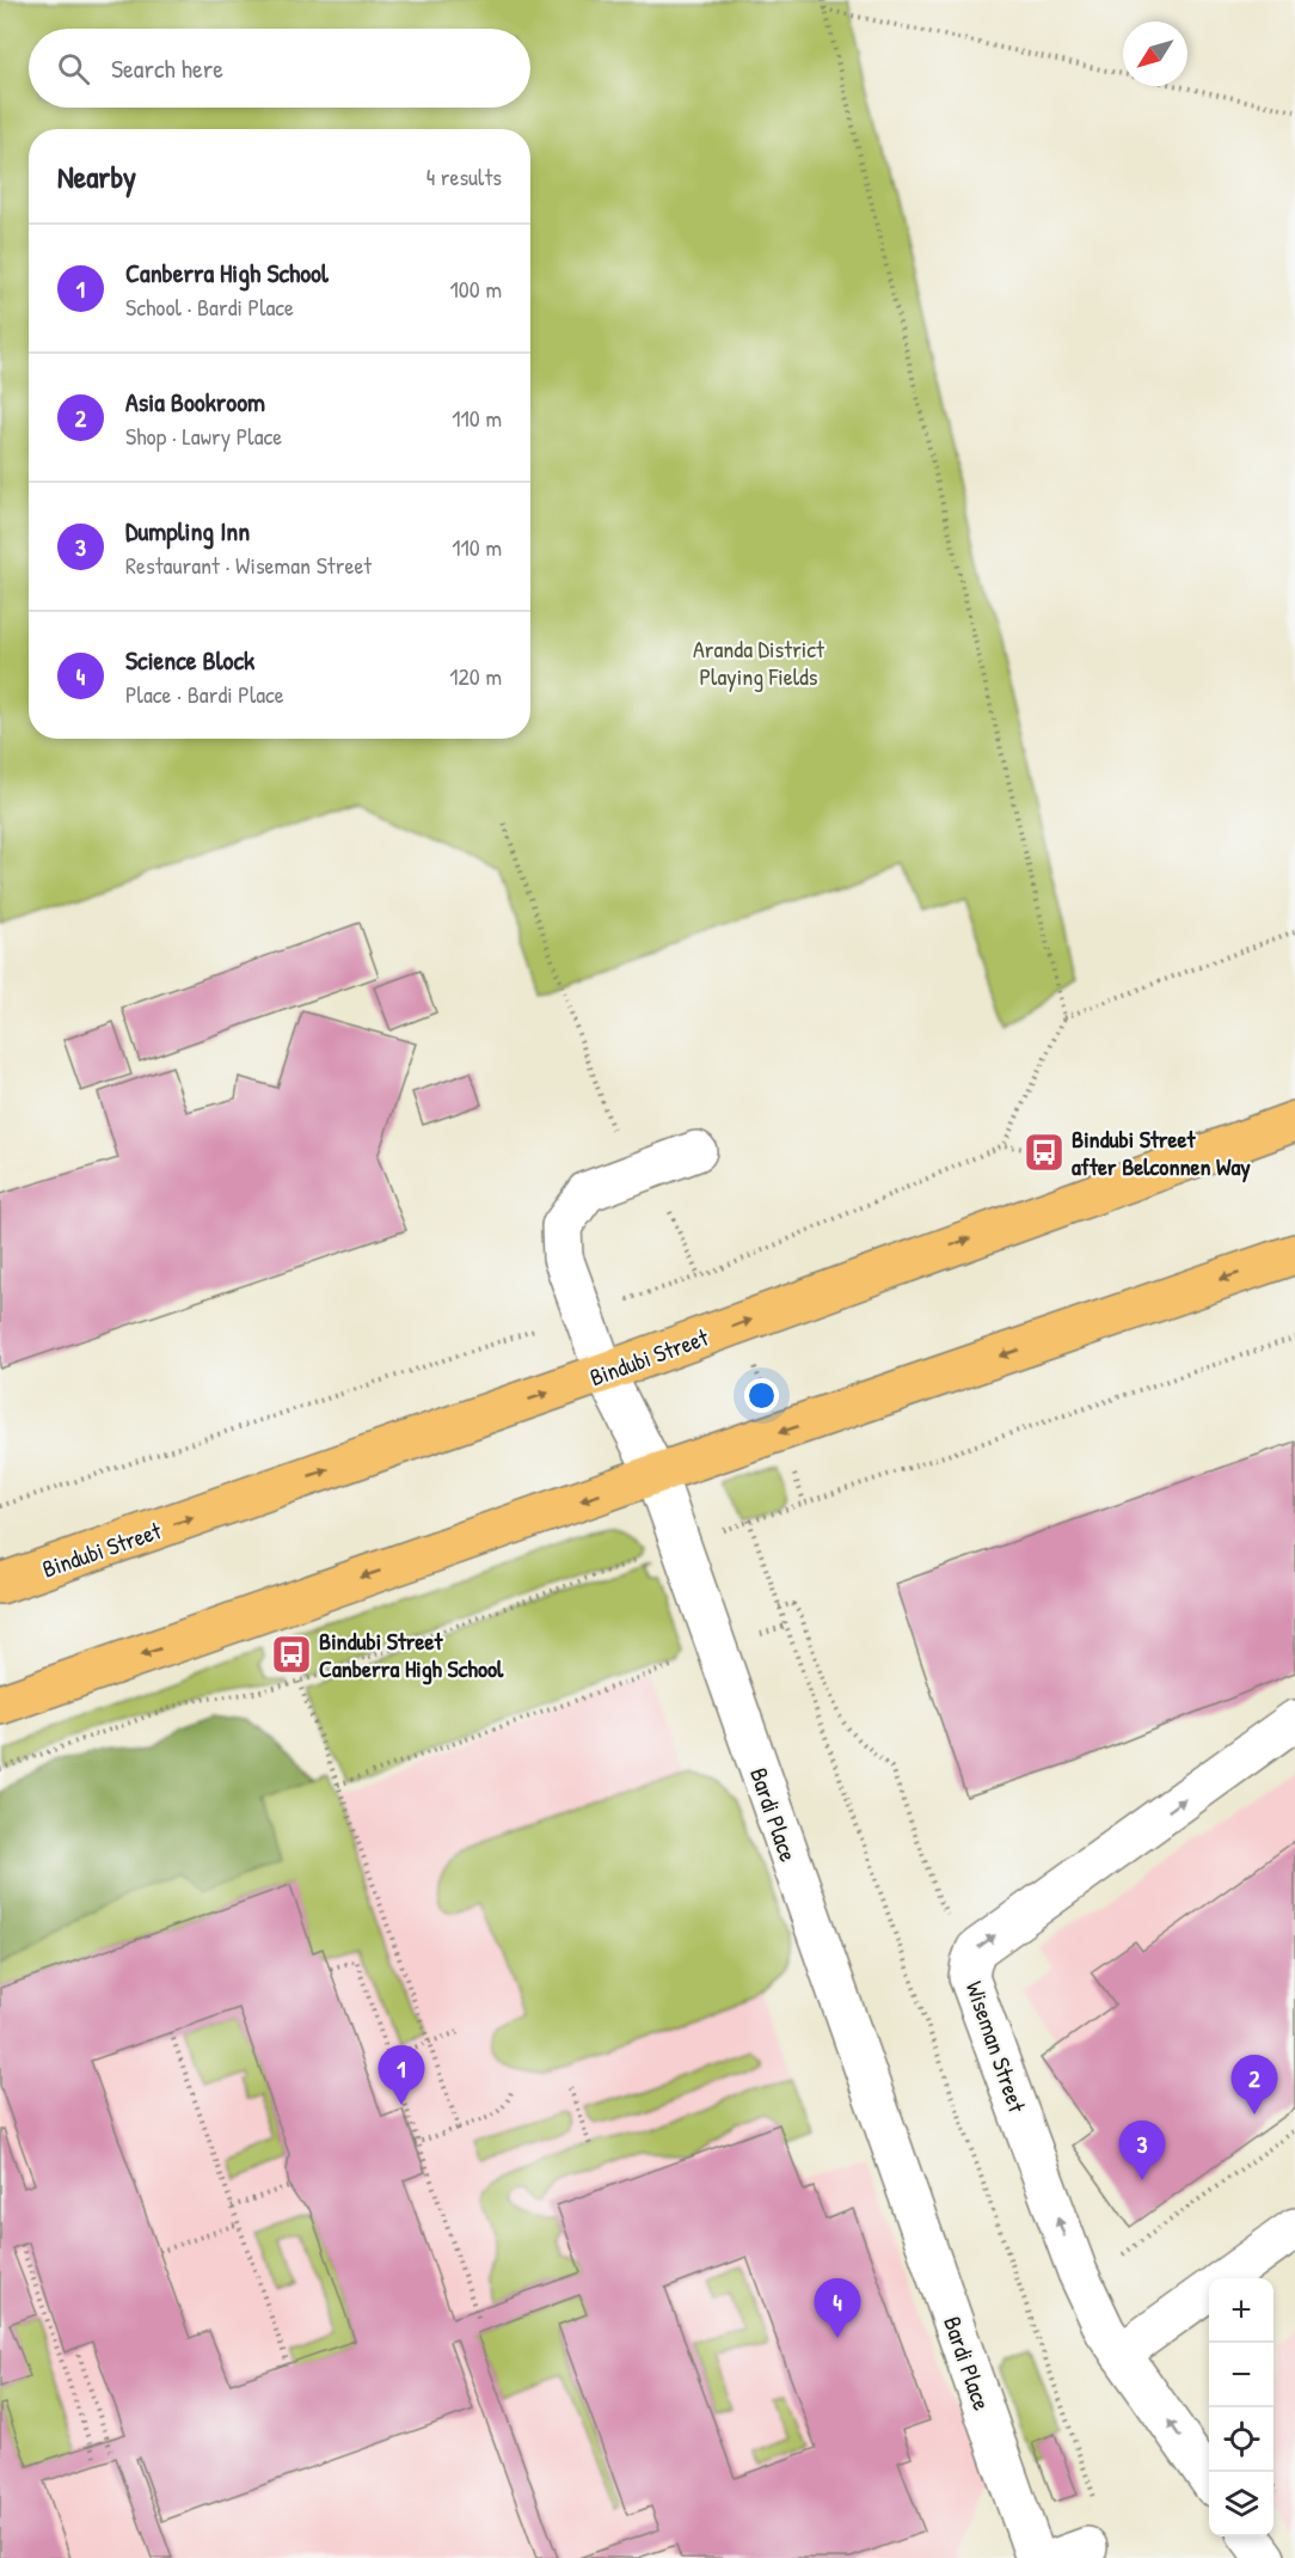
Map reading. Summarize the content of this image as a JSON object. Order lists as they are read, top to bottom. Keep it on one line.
{"streets":{"main road":["Bindubi Street"],"street":["Bardi Place","Wiseman Street"]},"crossings":[["Bindubi Street","Bardi Place"]],"parks":["Aranda District Playing Fields"],"places":{"bus stop":["Bindubi Street after Belconnen Way","Bindubi Street Canberra High School"]},"north":"bottom left","page":{"search":"Search here","heading":["Nearby","4 results"],"list":[{"mark":"1","name":"Canberra High School","note":"School · Bardi Place","value":"100 m"},{"mark":"2","name":"Asia Bookroom","note":"Shop · Lawry Place","value":"110 m"},{"mark":"3","name":"Dumpling Inn","note":"Restaurant · Wiseman Street","value":"110 m"},{"mark":"4","name":"Science Block","note":"Place · Bardi Place","value":"120 m"}],"pins":["1","2","3","4"],"map_buttons":["+","−"]}}
